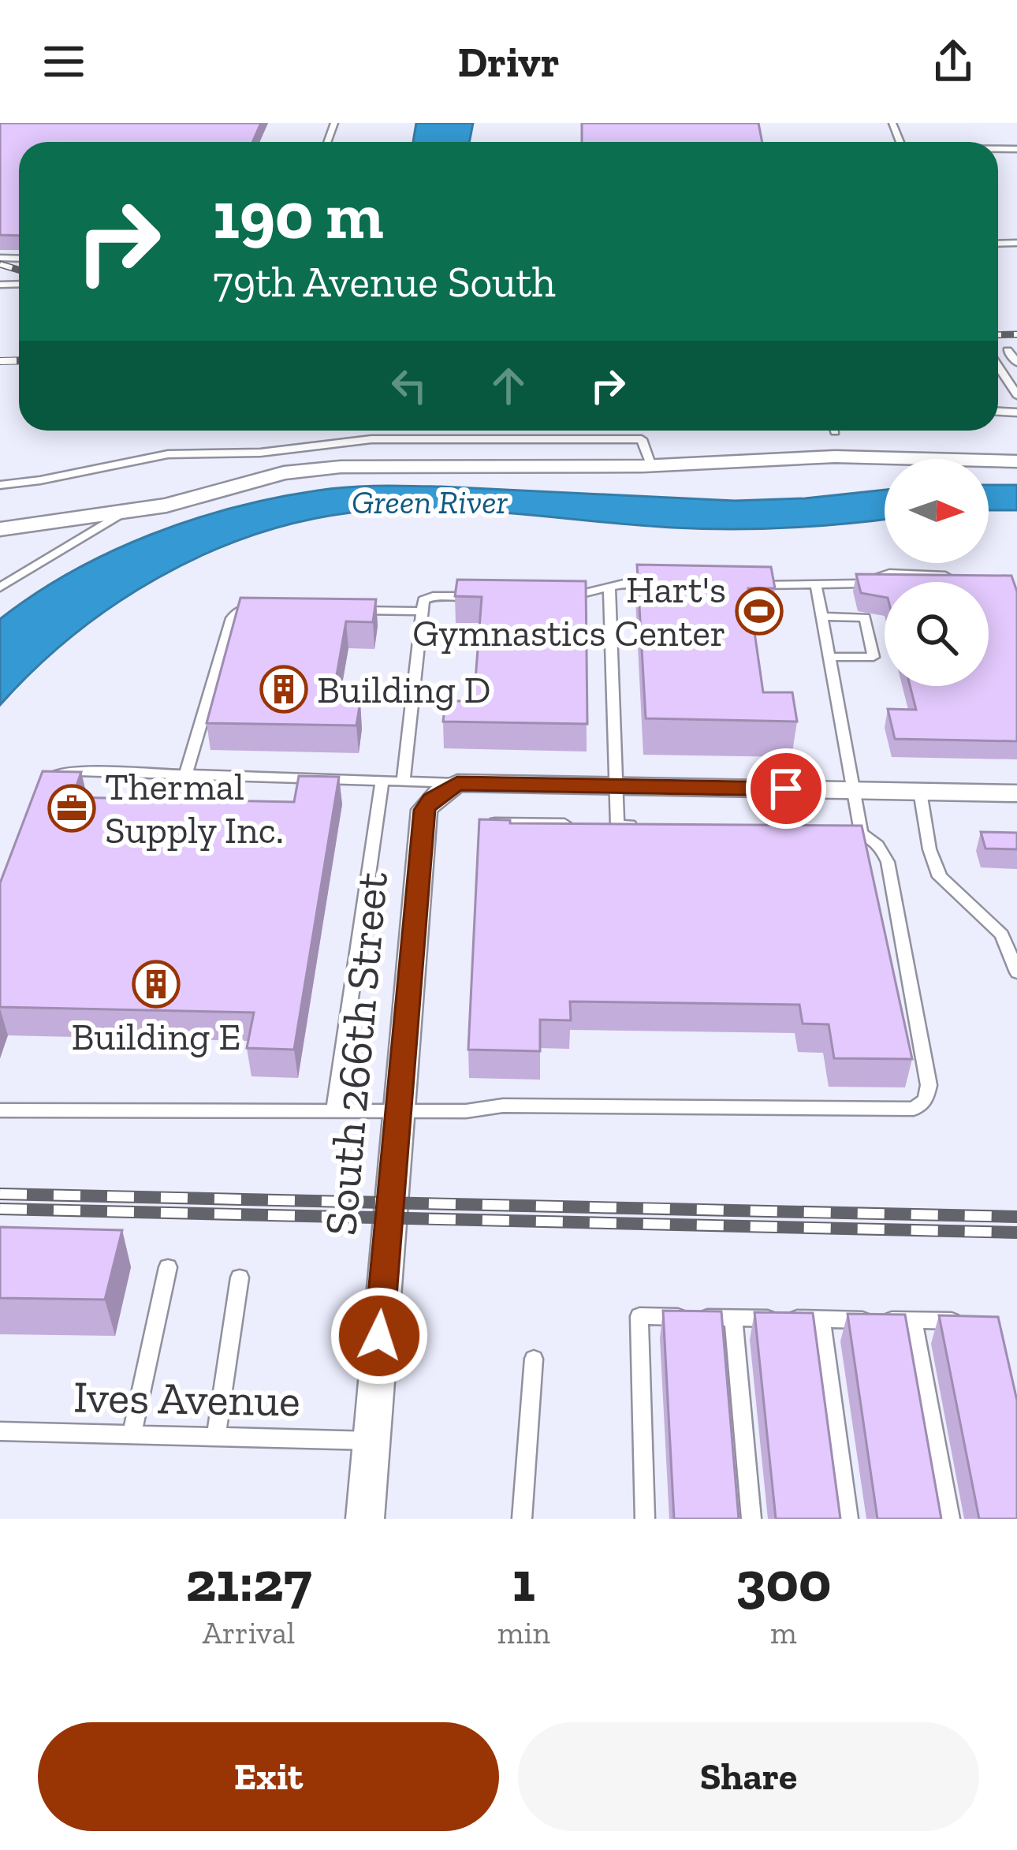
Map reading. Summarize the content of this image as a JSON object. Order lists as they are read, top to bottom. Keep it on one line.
{"streets":{"street":["South 266th Street"],"lane":["Ives Avenue"]},"crossings":[["South 266th Street","Ives Avenue"]],"water":["Green River"],"places":{"sports":["Hart's Gymnastics Center"],"building":["Building D","Building E"],"office":["Thermal Supply Inc."]},"north":"right","page":{"header":"Drivr","turn":["190 m","79th Avenue South"],"eta":["21:27","Arrival","1","min","300","m"],"buttons":["Exit","Share"]}}
